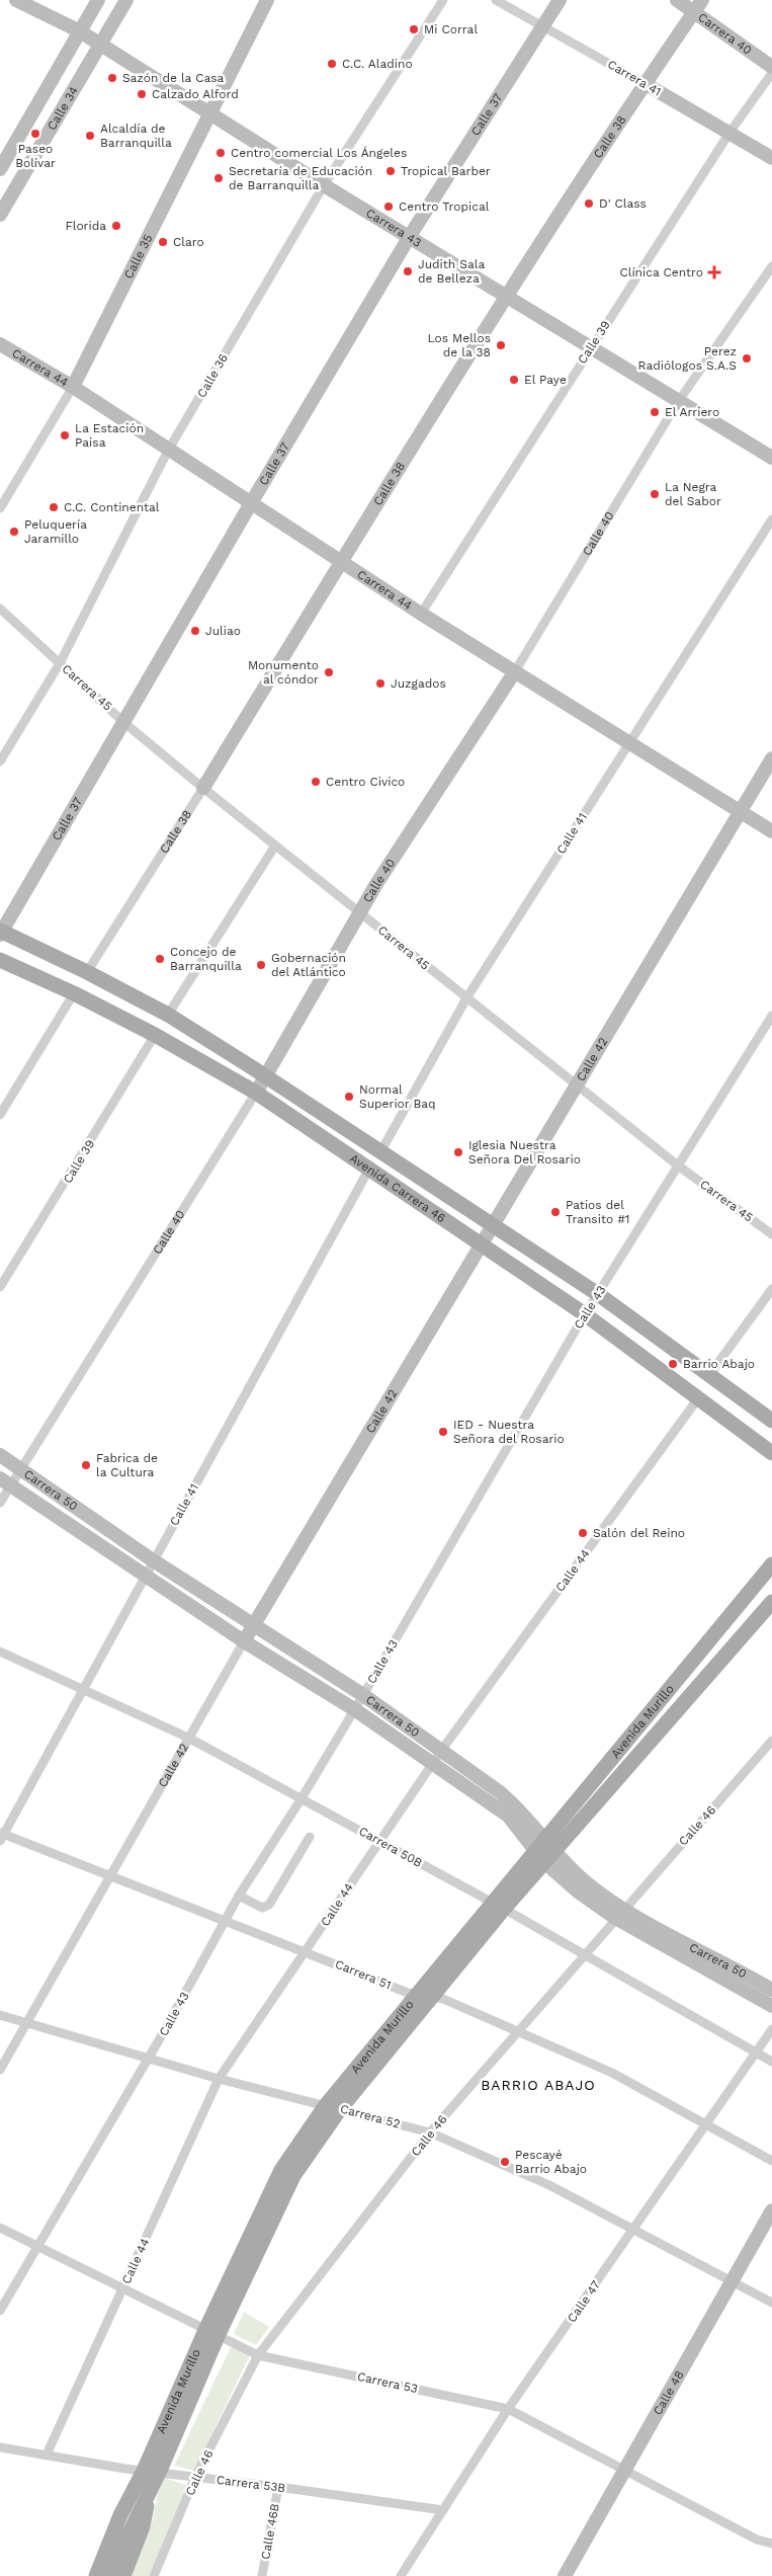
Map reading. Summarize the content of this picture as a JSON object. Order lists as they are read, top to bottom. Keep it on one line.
{"streets":{"main road":["Avenida Carrera 46","Avenida Murillo"],"street":["Carrera 40","Carrera 41","Calle 34","Calle 37","Calle 38","Carrera 43","Calle 35","Calle 39","Carrera 44","Calle 36","Calle 40","Carrera 45","Calle 41","Calle 42","Calle 43","Carrera 50","Calle 44","Calle 46","Carrera 50B","Carrera 51","Carrera 52","Calle 47","Carrera 53","Calle 48","Carrera 53B","Calle 46B"]},"crossings":[["Carrera 40","Calle 38"],["Carrera 41","Calle 37"],["Carrera 41","Calle 38"],["Carrera 41","Calle 39"],["Calle 34","Carrera 43"],["Calle 37","Carrera 43"],["Calle 37","Carrera 44"],["Calle 37","Carrera 45"],["Calle 37","Avenida Carrera 46"],["Calle 38","Carrera 43"],["Calle 38","Carrera 44"],["Calle 38","Carrera 45"],["Calle 38","Avenida Carrera 46"],["Carrera 43","Calle 35"],["Carrera 43","Calle 39"],["Carrera 43","Calle 36"],["Carrera 43","Calle 40"],["Calle 35","Carrera 44"],["Calle 39","Carrera 44"],["Calle 39","Avenida Carrera 46"],["Carrera 44","Calle 36"],["Carrera 44","Calle 40"],["Carrera 44","Calle 41"],["Carrera 44","Calle 42"],["Calle 36","Carrera 45"],["Calle 40","Carrera 45"],["Calle 40","Avenida Carrera 46"],["Calle 40","Carrera 50"],["Carrera 45","Calle 41"],["Carrera 45","Calle 42"],["Carrera 45","Calle 43"],["Calle 41","Avenida Carrera 46"],["Calle 41","Carrera 50"],["Calle 41","Carrera 50B"],["Calle 41","Carrera 51"],["Calle 42","Avenida Carrera 46"],["Calle 42","Carrera 50"],["Calle 42","Carrera 50B"],["Calle 42","Carrera 51"],["Calle 42","Carrera 52"],["Avenida Carrera 46","Calle 43"],["Avenida Carrera 46","Calle 44"],["Calle 43","Carrera 50"],["Calle 43","Carrera 50B"],["Calle 43","Carrera 51"],["Calle 43","Carrera 52"],["Calle 43","Carrera 53"],["Carrera 50","Calle 44"],["Carrera 50","Avenida Murillo"],["Carrera 50","Calle 46"],["Calle 44","Carrera 50B"],["Calle 44","Carrera 51"],["Calle 44","Carrera 52"],["Calle 44","Carrera 53"],["Calle 44","Carrera 53B"],["Avenida Murillo","Carrera 50B"],["Avenida Murillo","Carrera 51"],["Avenida Murillo","Carrera 52"],["Avenida Murillo","Carrera 53"],["Avenida Murillo","Carrera 53B"],["Calle 46","Carrera 50B"],["Calle 46","Carrera 51"],["Calle 46","Carrera 52"],["Calle 46","Carrera 53"],["Calle 46","Carrera 53B"],["Carrera 50B","Calle 47"],["Carrera 51","Calle 47"],["Carrera 52","Calle 47"],["Carrera 52","Calle 48"],["Calle 47","Carrera 53"],["Calle 47","Carrera 53B"],["Carrera 53","Calle 48"],["Carrera 53B","Calle 46B"]],"districts":["BARRIO ABAJO"],"places":{"other":["Mi Corral","C.C. Aladino","Sazón de la Casa","Calzado Alford","Paseo Bolívar","Alcaldía de Barranquilla","Centro comercial Los Ángeles","Tropical Barber","Secretaría de Educación de Barranquilla","D' Class","Centro Tropical","Florida","Claro","Judith Sala de Belleza","Los Mellos de la 38","Perez Radiólogos S.A.S","El Paye","El Arriero","La Estación Paisa","La Negra del Sabor","C.C. Continental","Peluquería Jaramillo","Juliao","Monumento al cóndor","Juzgados","Centro Civico","Concejo de Barranquilla","Gobernación del Atlántico","Normal Superior Baq","Iglesia Nuestra Señora Del Rosario","Patios del Transito #1","Barrio Abajo","IED - Nuestra Señora del Rosario","Fabrica de la Cultura","Salón del Reino","Pescayé Barrio Abajo"],"health":["Clínica Centro"]}}
